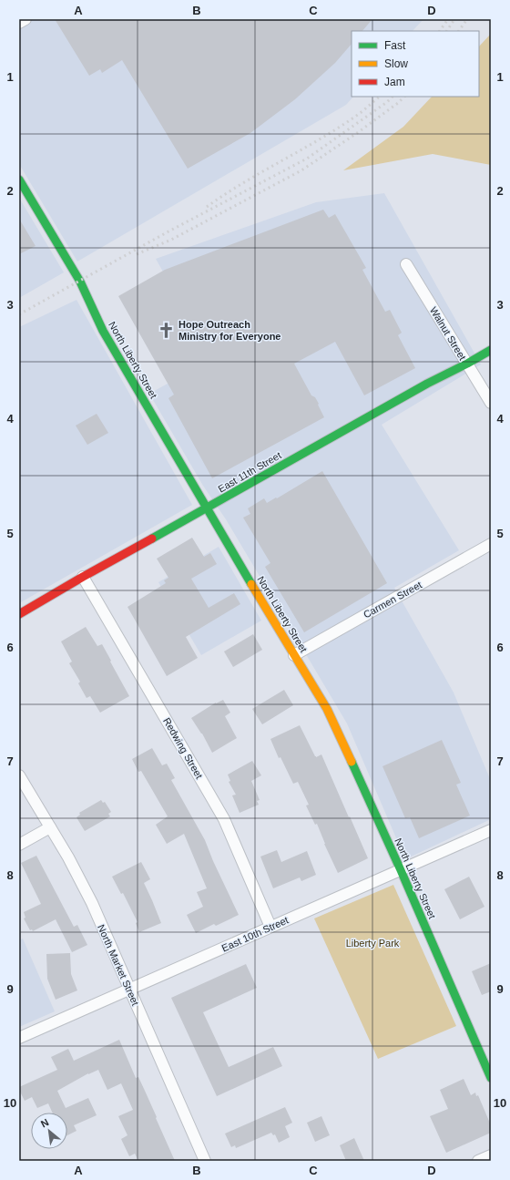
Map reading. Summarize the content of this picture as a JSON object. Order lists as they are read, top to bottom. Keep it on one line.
{"streets":{"street":["Walnut Street","North Liberty Street","East 11th Street","Carmen Street","Redwing Street","East 10th Street","North Market Street"]},"crossings":[["Walnut Street","East 11th Street"],["North Liberty Street","East 11th Street"],["North Liberty Street","Carmen Street"],["North Liberty Street","East 10th Street"],["East 11th Street","Redwing Street"],["Redwing Street","East 10th Street"],["East 10th Street","North Market Street"]],"parks":["Liberty Park"],"places":{"church":["Hope Outreach Ministry for Everyone"]},"legend":["Fast","Slow","Jam"],"north":"top left","grid":{"columns":["A","B","C","D"],"rows":["1","2","3","4","5","6","7","8","9","10"]}}
